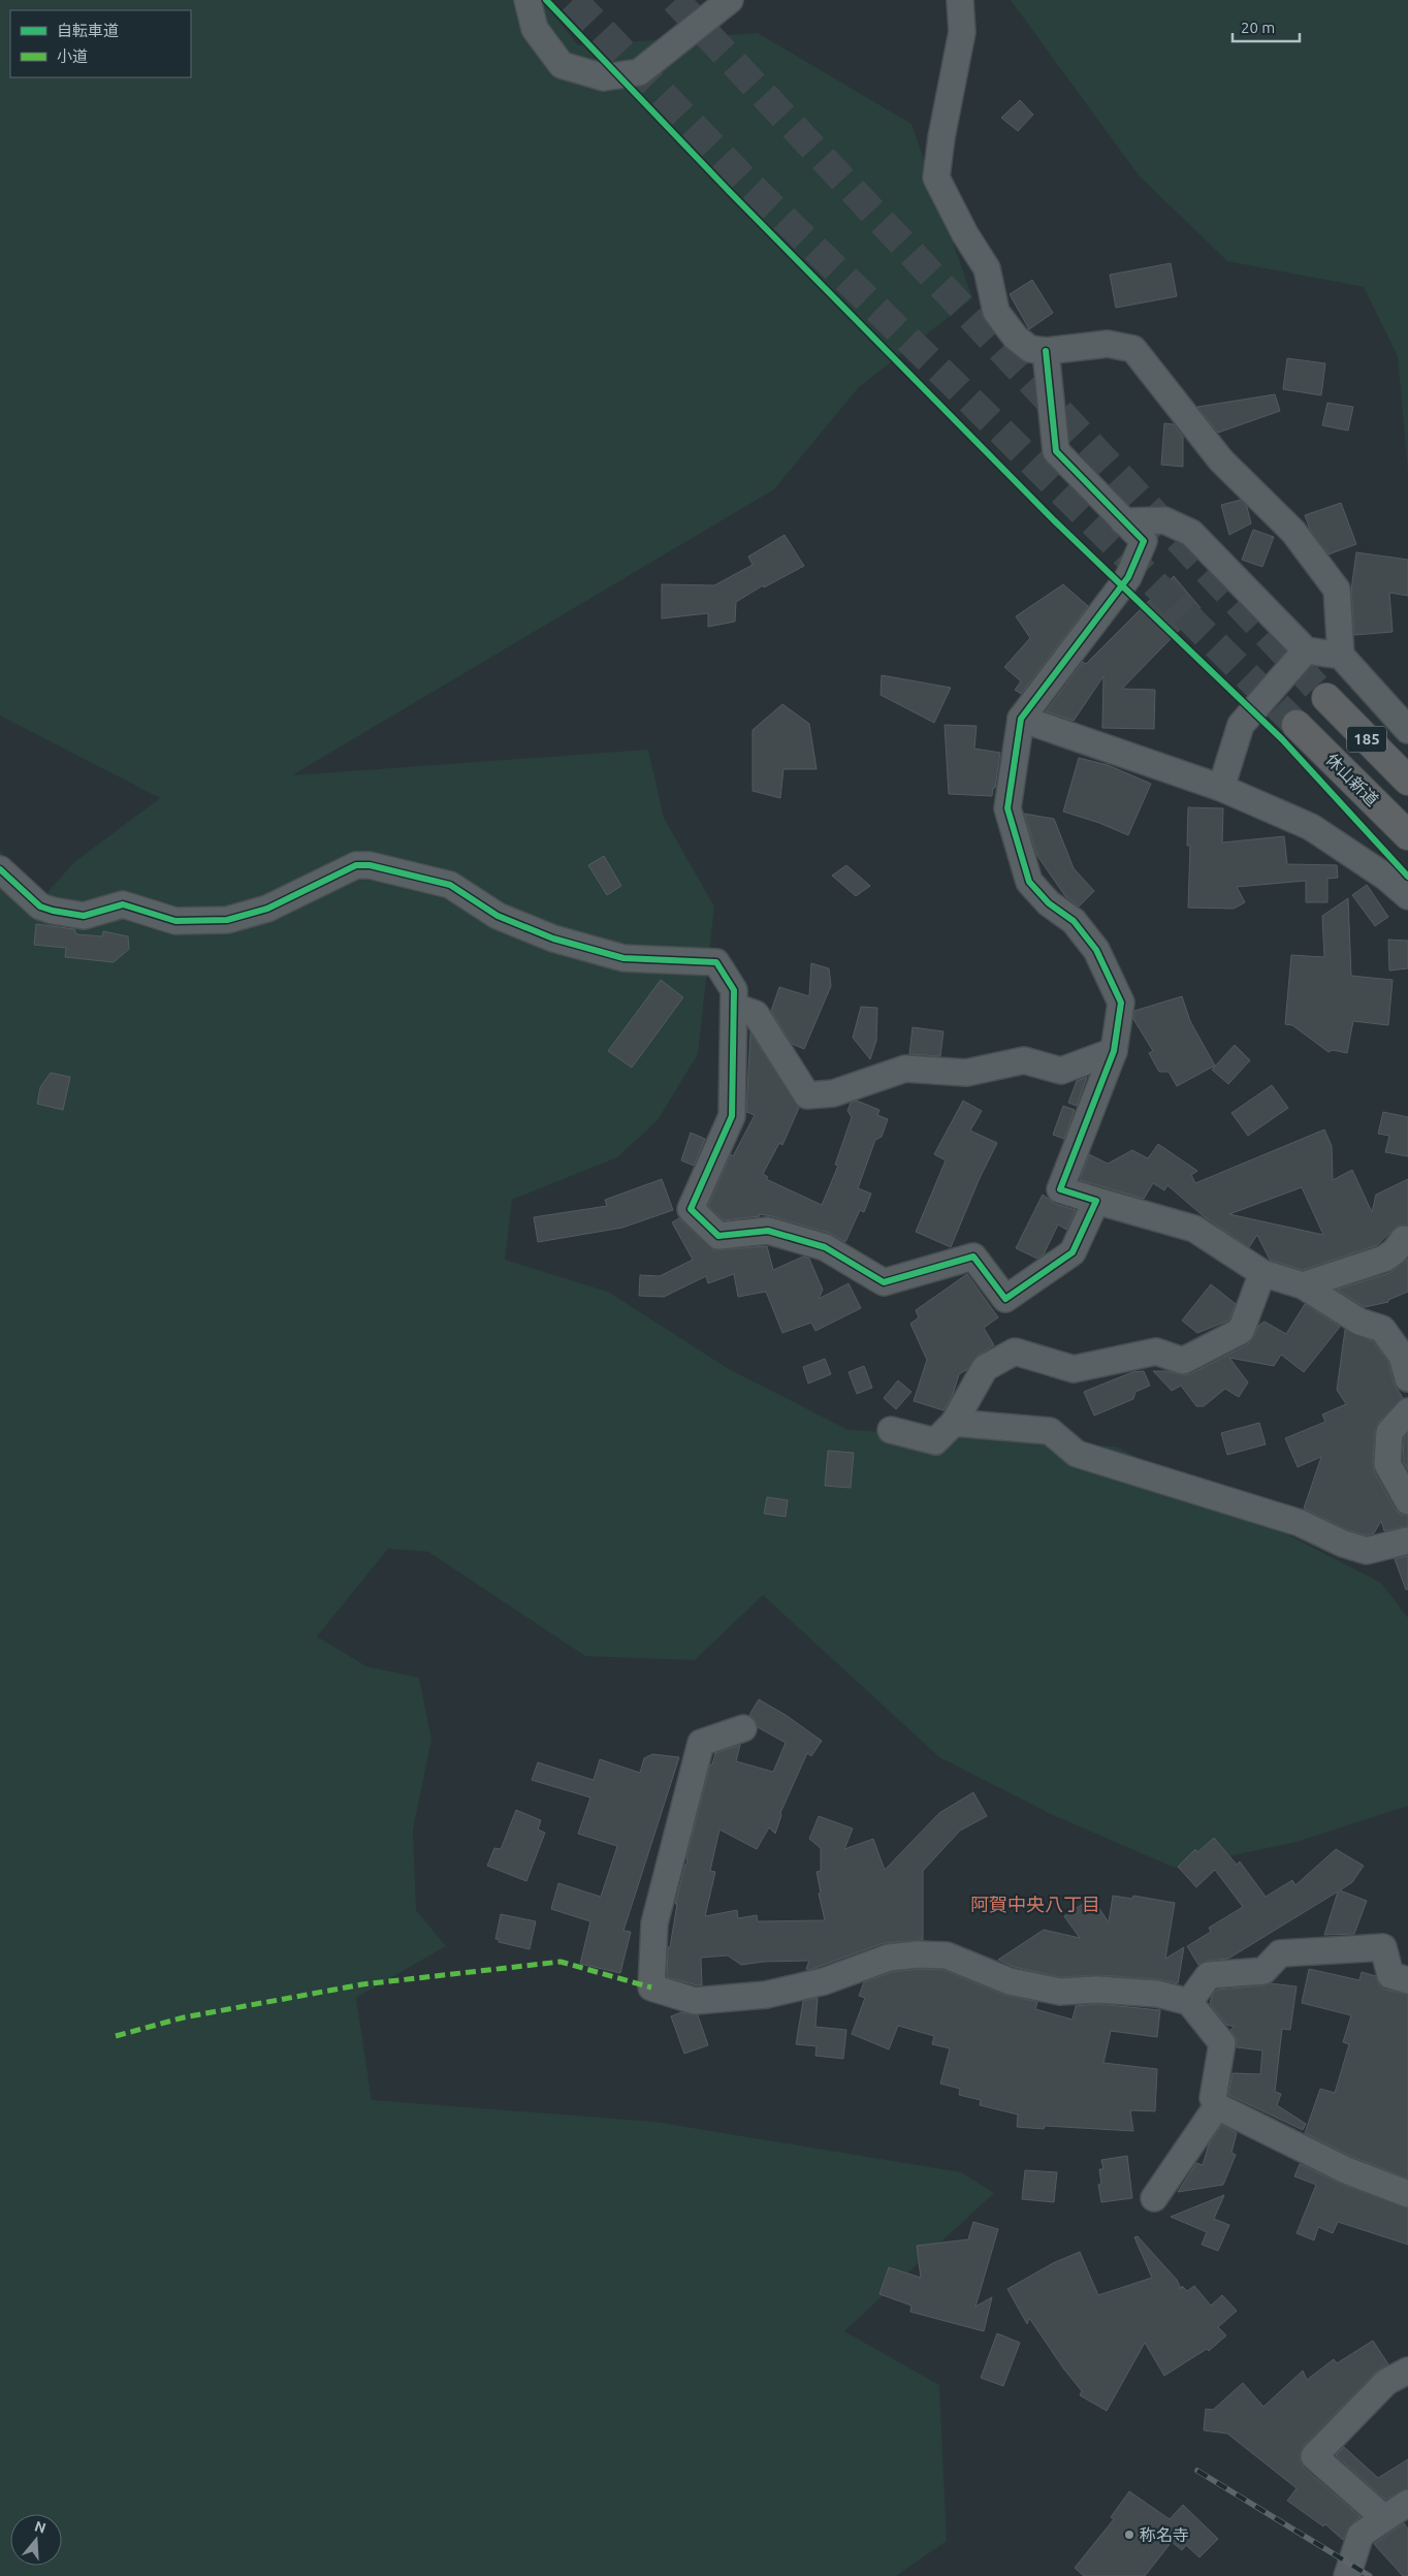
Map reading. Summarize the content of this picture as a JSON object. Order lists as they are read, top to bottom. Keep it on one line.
{"streets":{"highway":["185","休山新道"]},"districts":["阿賀中央八丁目"],"places":["称名寺"],"legend":["自転車道","小道"],"scale_bar":"20 m","north":"top"}
